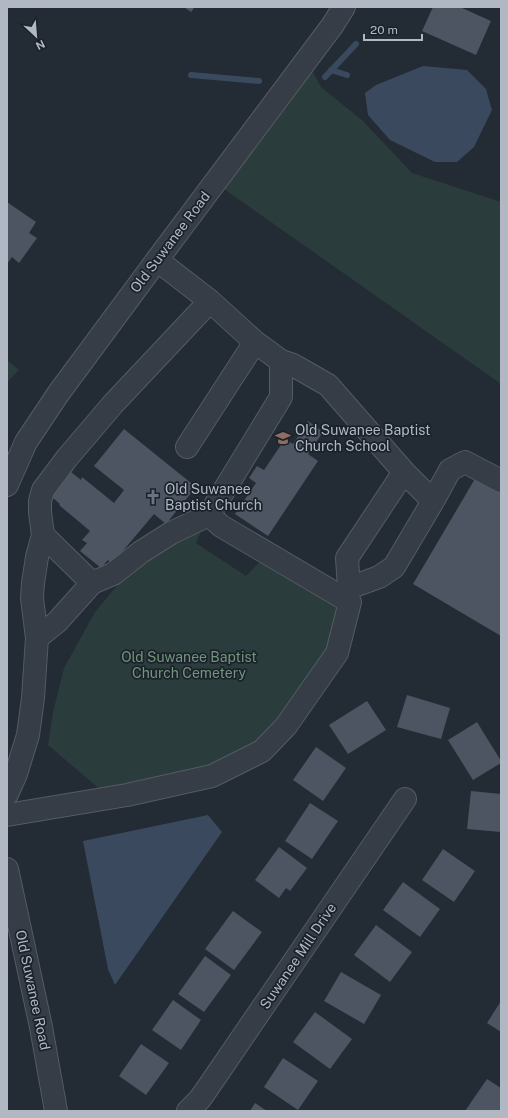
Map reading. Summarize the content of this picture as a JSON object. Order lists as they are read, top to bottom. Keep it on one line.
{"streets":{"street":["Old Suwanee Road","Suwanee Mill Drive"]},"parks":["Old Suwanee Baptist Church Cemetery"],"places":{"school or university":["Old Suwanee Baptist Church School"],"church":["Old Suwanee Baptist Church"]},"scale_bar":"20 m","north":"bottom right"}
